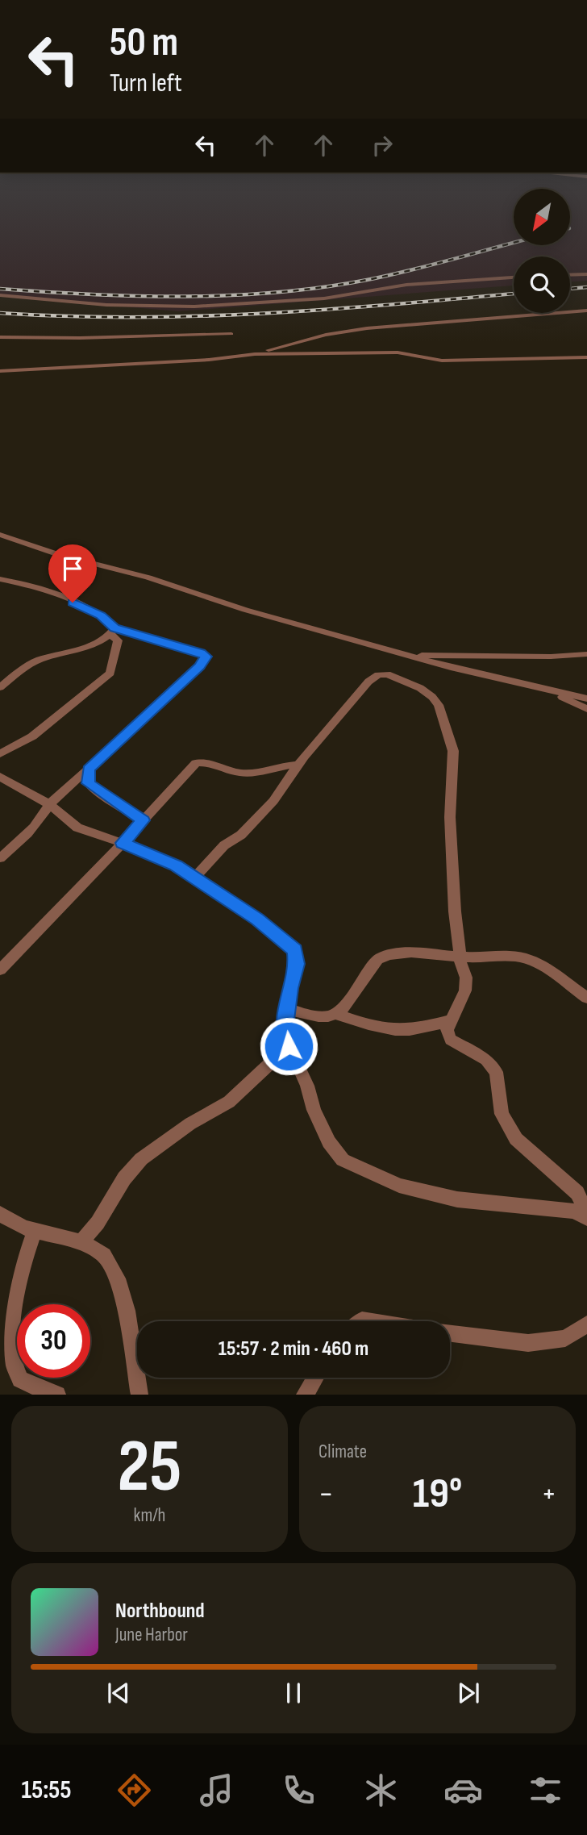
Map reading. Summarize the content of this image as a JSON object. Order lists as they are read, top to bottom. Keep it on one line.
{"north":"bottom left","page":{"turn":["50 m","Turn left"],"limit":"30","trip":"15:57 · 2 min · 460 m","tile":[["25","km/h"],"Climate"],"heat":["−","19°","+"],"song":["Northbound","June Harbor"],"tabs":"15:55"}}
